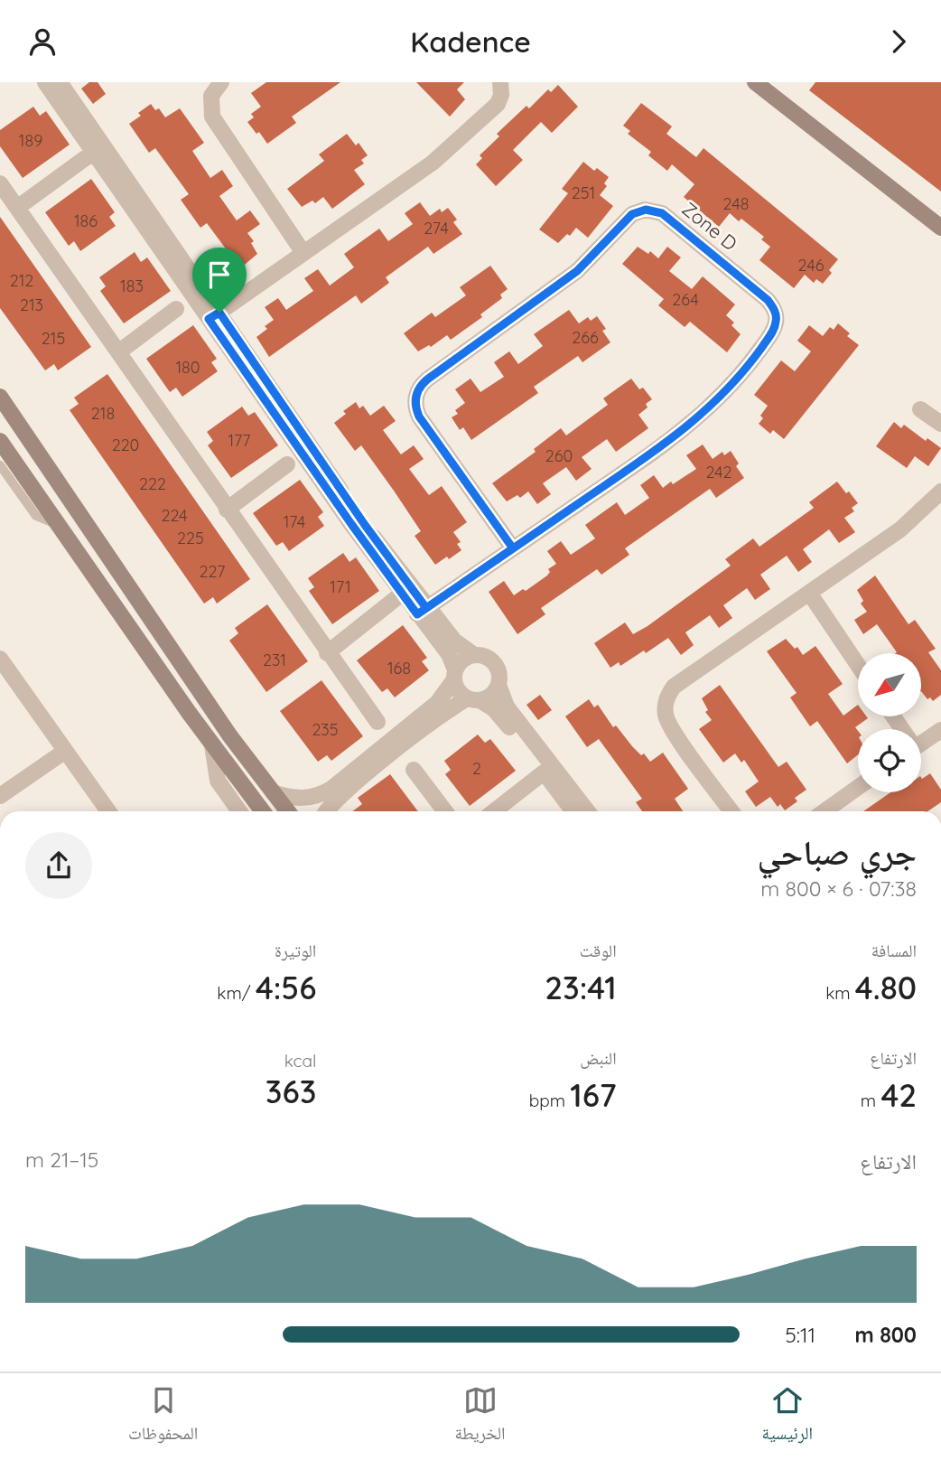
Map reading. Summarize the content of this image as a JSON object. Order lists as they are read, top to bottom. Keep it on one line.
{"streets":{"street":["Zone D"]},"house_numbers":["189","251","248","186","274","246","212","183","264","213","266","215","180","218","177","220","260","242","222","224","174","225","227","171","231","168","235","2"],"north":"bottom left","page":{"header":"Kadence","heading":["جري صباحي","07:38 · 6 × 800 m"],"stats":[["المسافة","4.80 km"],["الوقت","23:41"],["الوتيرة","4:56 /km"],["الارتفاع","42 m"],["النبض","167 bpm"],["kcal","363"]],"chart":["الارتفاع","15–21 m"],"list":[{"name":"800 m","note":"5:11"}],"tabs":["الرئيسية","الخريطة","المحفوظات"]}}
